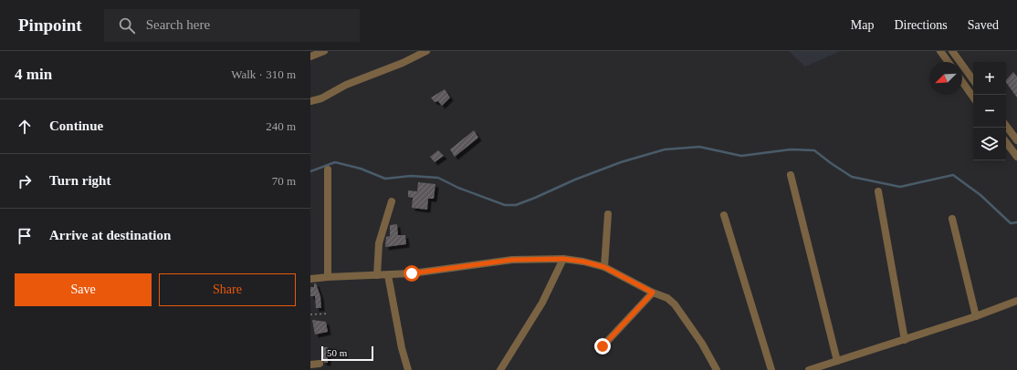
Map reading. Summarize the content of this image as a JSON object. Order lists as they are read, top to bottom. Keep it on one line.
{"scale_bar":"50 m","north":"bottom left","page":{"header":"Pinpoint","search":"Search here","nav":["Map","Directions","Saved"],"heading":["4 min","Walk · 310 m"],"map_buttons":["+","−"],"list":[["Continue","240 m"],["Turn right","70 m"],"Arrive at destination"],"buttons":["Save","Share"],"scale":"50 m"}}
